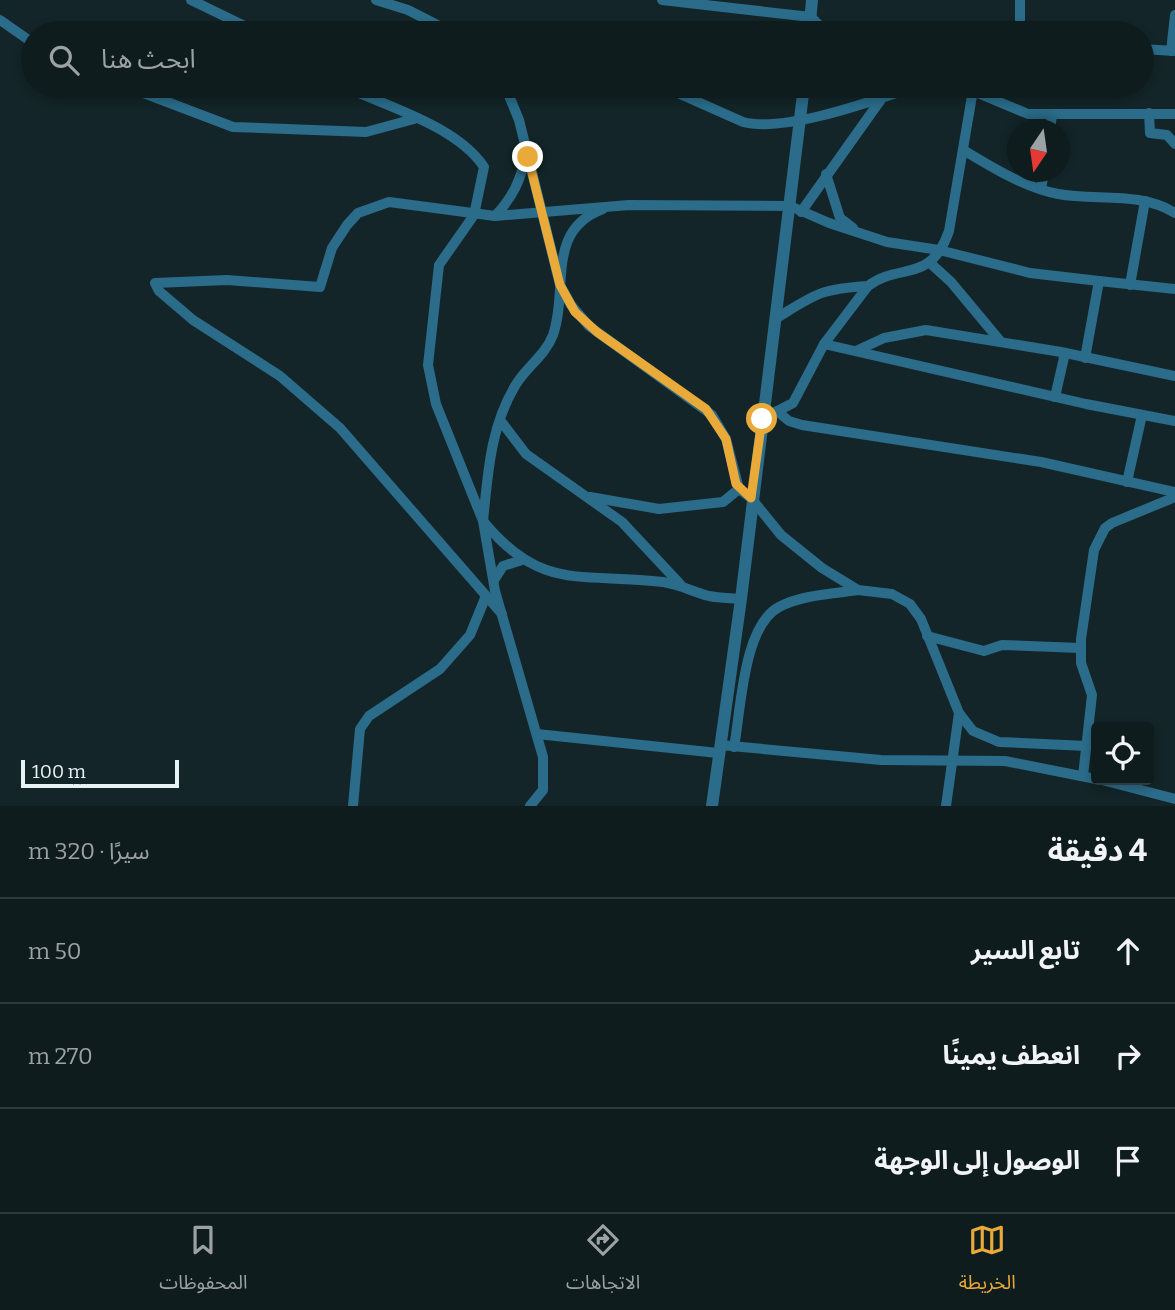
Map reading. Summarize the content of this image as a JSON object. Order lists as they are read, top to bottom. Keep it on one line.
{"scale_bar":"100 m","north":"bottom","page":{"search":"ابحث هنا","scale":"100 m","heading":["4 دقيقة","سيرًا · 320 m"],"list":[["تابع السير","50 m"],["انعطف يمينًا","270 m"],"الوصول إلى الوجهة"],"nav":["الخريطة","الاتجاهات","المحفوظات"]}}
